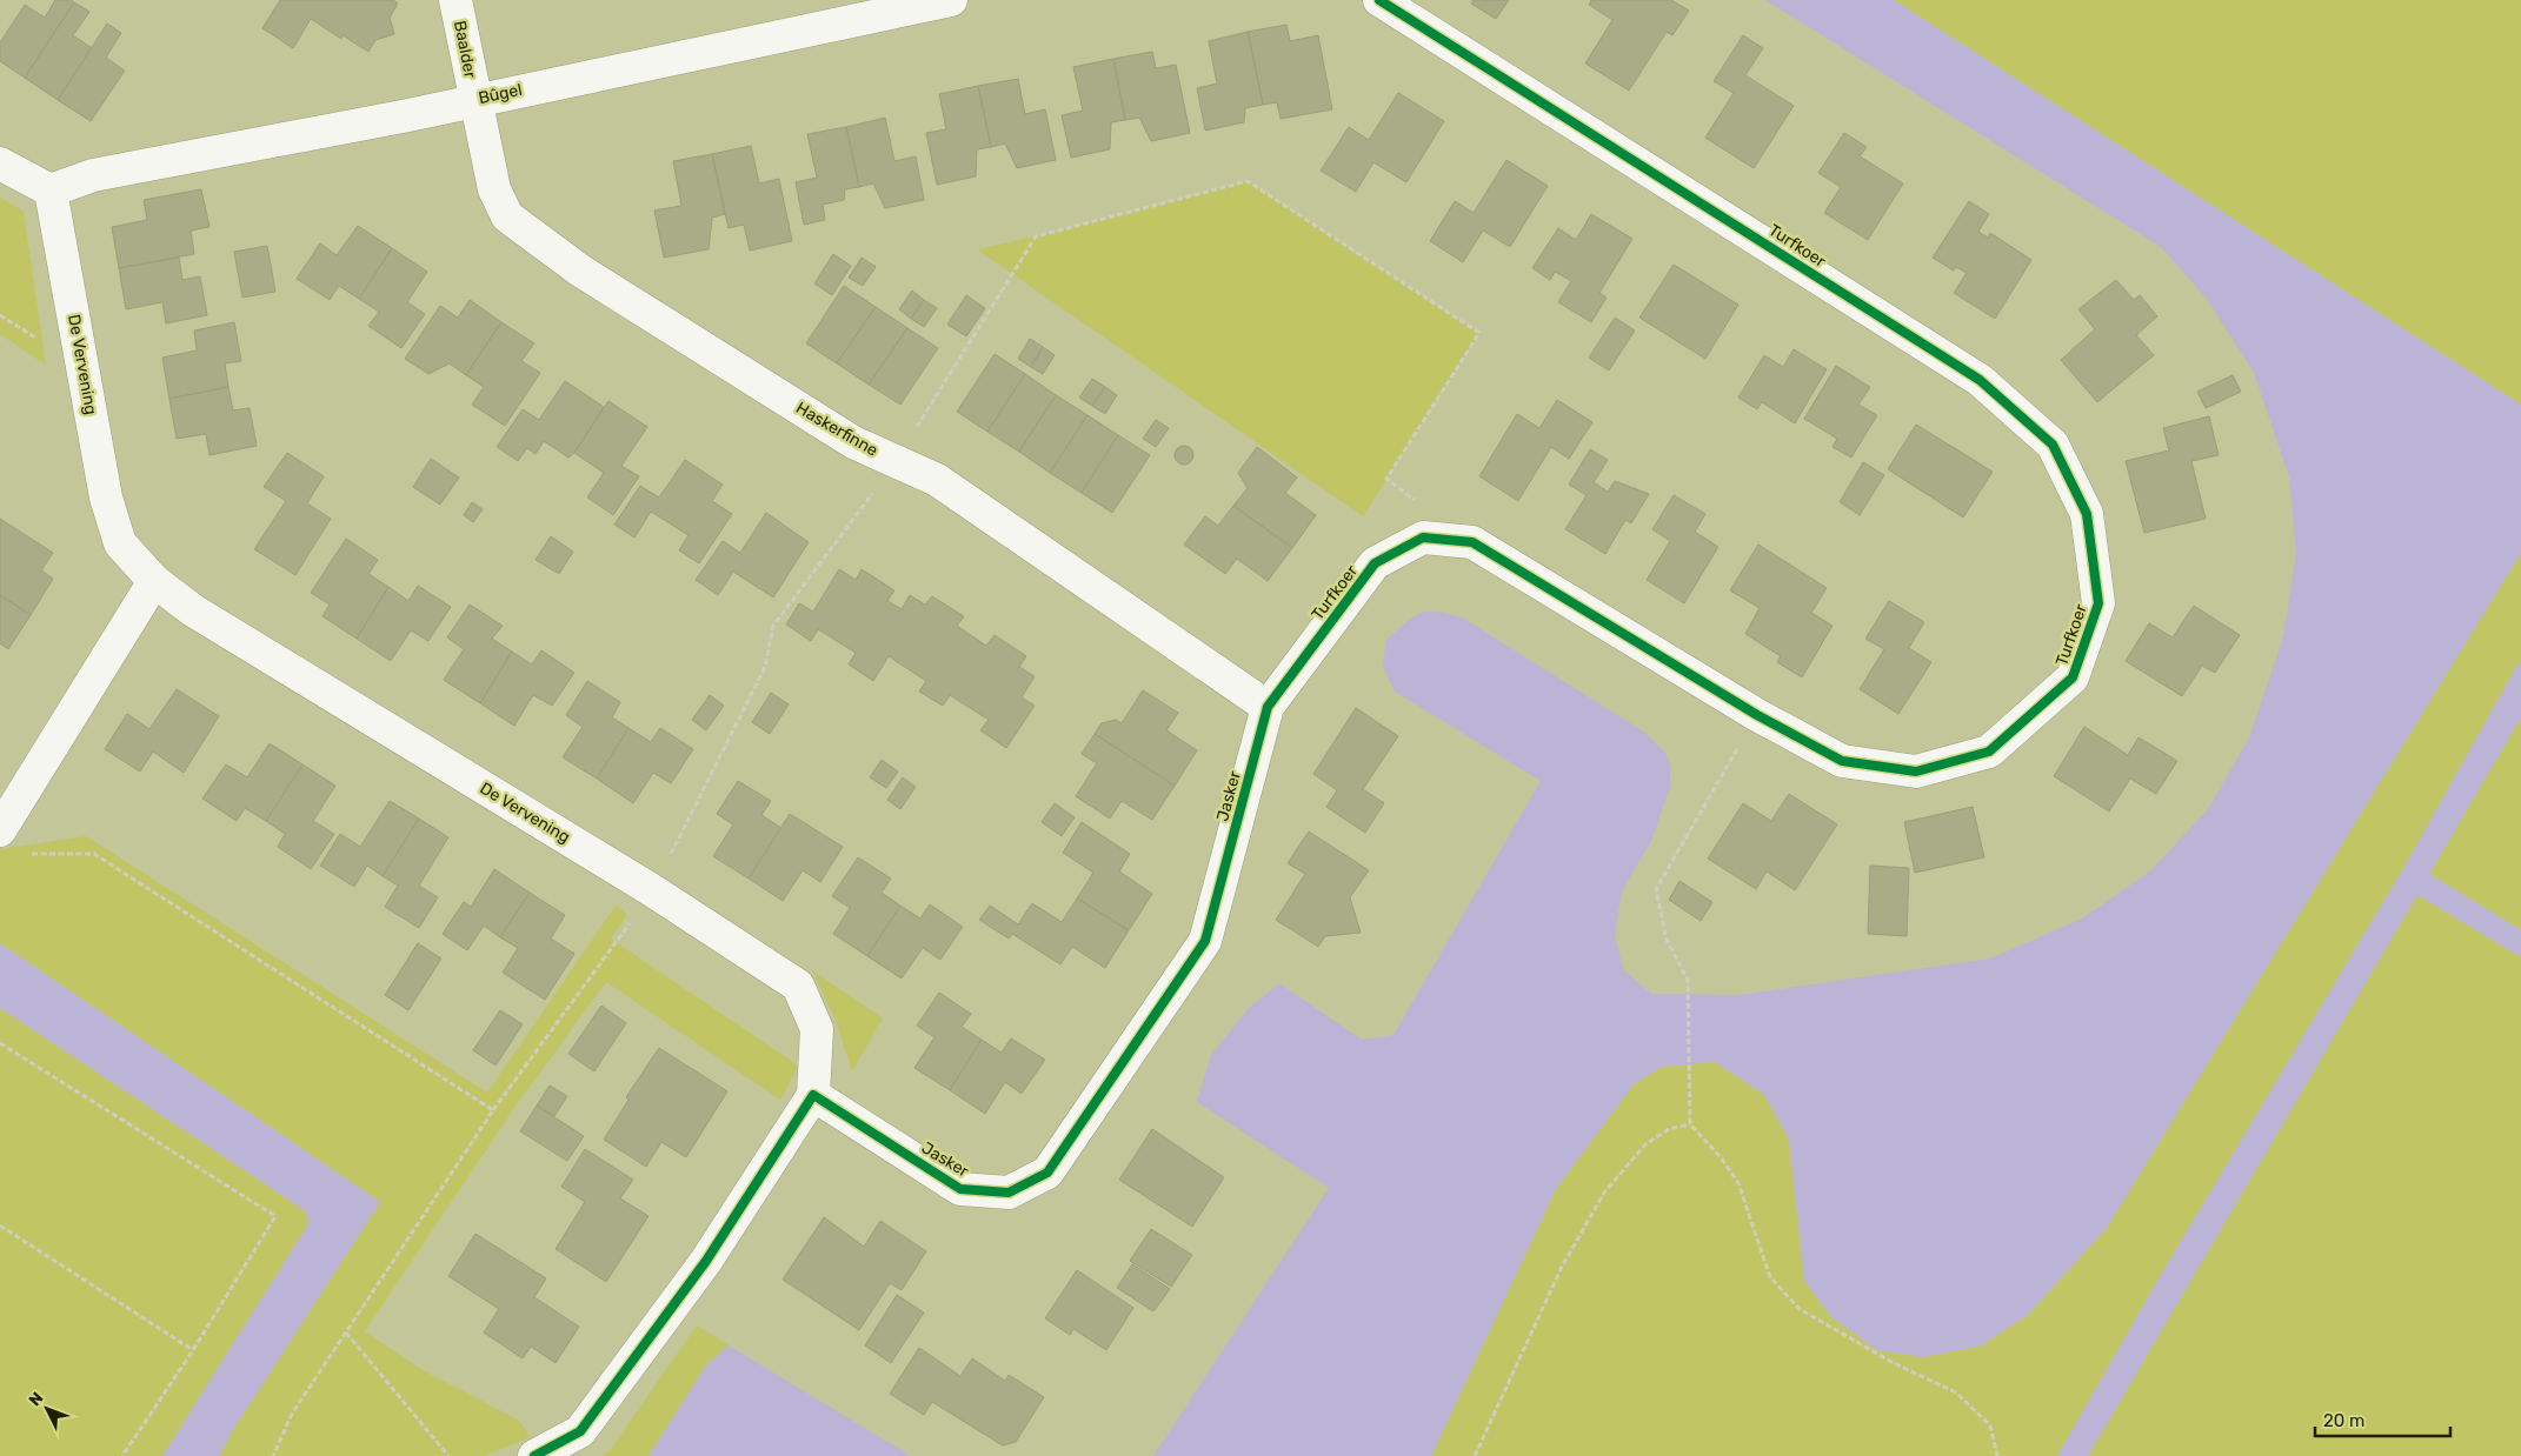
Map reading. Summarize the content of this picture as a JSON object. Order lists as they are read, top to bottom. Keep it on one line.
{"streets":{"street":["Baalder","Bûgel","Turfkoer","De Vervening","Haskerfinne","Jasker"]},"crossings":[["Baalder","Bûgel"],["Baalder","Haskerfinne"],["Bûgel","De Vervening"],["Bûgel","Haskerfinne"],["Turfkoer","Haskerfinne"],["Turfkoer","Jasker"],["De Vervening","Jasker"],["Haskerfinne","Jasker"]],"scale_bar":"20 m","north":"top left"}
